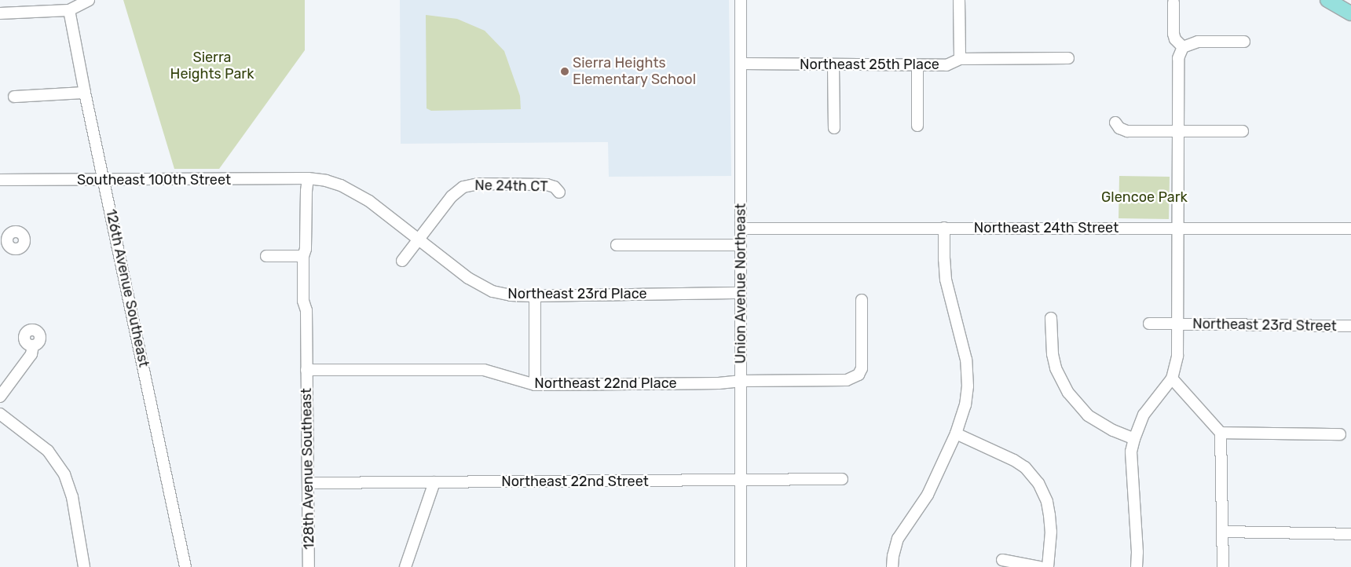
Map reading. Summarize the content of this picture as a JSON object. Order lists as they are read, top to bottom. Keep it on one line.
{"streets":{"street":["Northeast 25th Place","Southeast 100th Street","Ne 24th CT","Northeast 24th Street","Union Avenue Northeast","126th Avenue Southeast","Northeast 23rd Place","Northeast 23rd Street","Northeast 22nd Place","128th Avenue Southeast","Northeast 22nd Street"]},"crossings":[["Northeast 25th Place","Union Avenue Northeast"],["Southeast 100th Street","126th Avenue Southeast"],["Southeast 100th Street","Northeast 23rd Place"],["Southeast 100th Street","128th Avenue Southeast"],["Ne 24th CT","Northeast 23rd Place"],["Northeast 24th Street","Union Avenue Northeast"],["Union Avenue Northeast","Northeast 23rd Place"],["Union Avenue Northeast","Northeast 22nd Place"],["Union Avenue Northeast","Northeast 22nd Street"],["Northeast 23rd Place","128th Avenue Southeast"],["Northeast 22nd Place","128th Avenue Southeast"],["128th Avenue Southeast","Northeast 22nd Street"]],"parks":["Sierra Heights Park","Glencoe Park"],"places":["Sierra Heights Elementary School"]}
